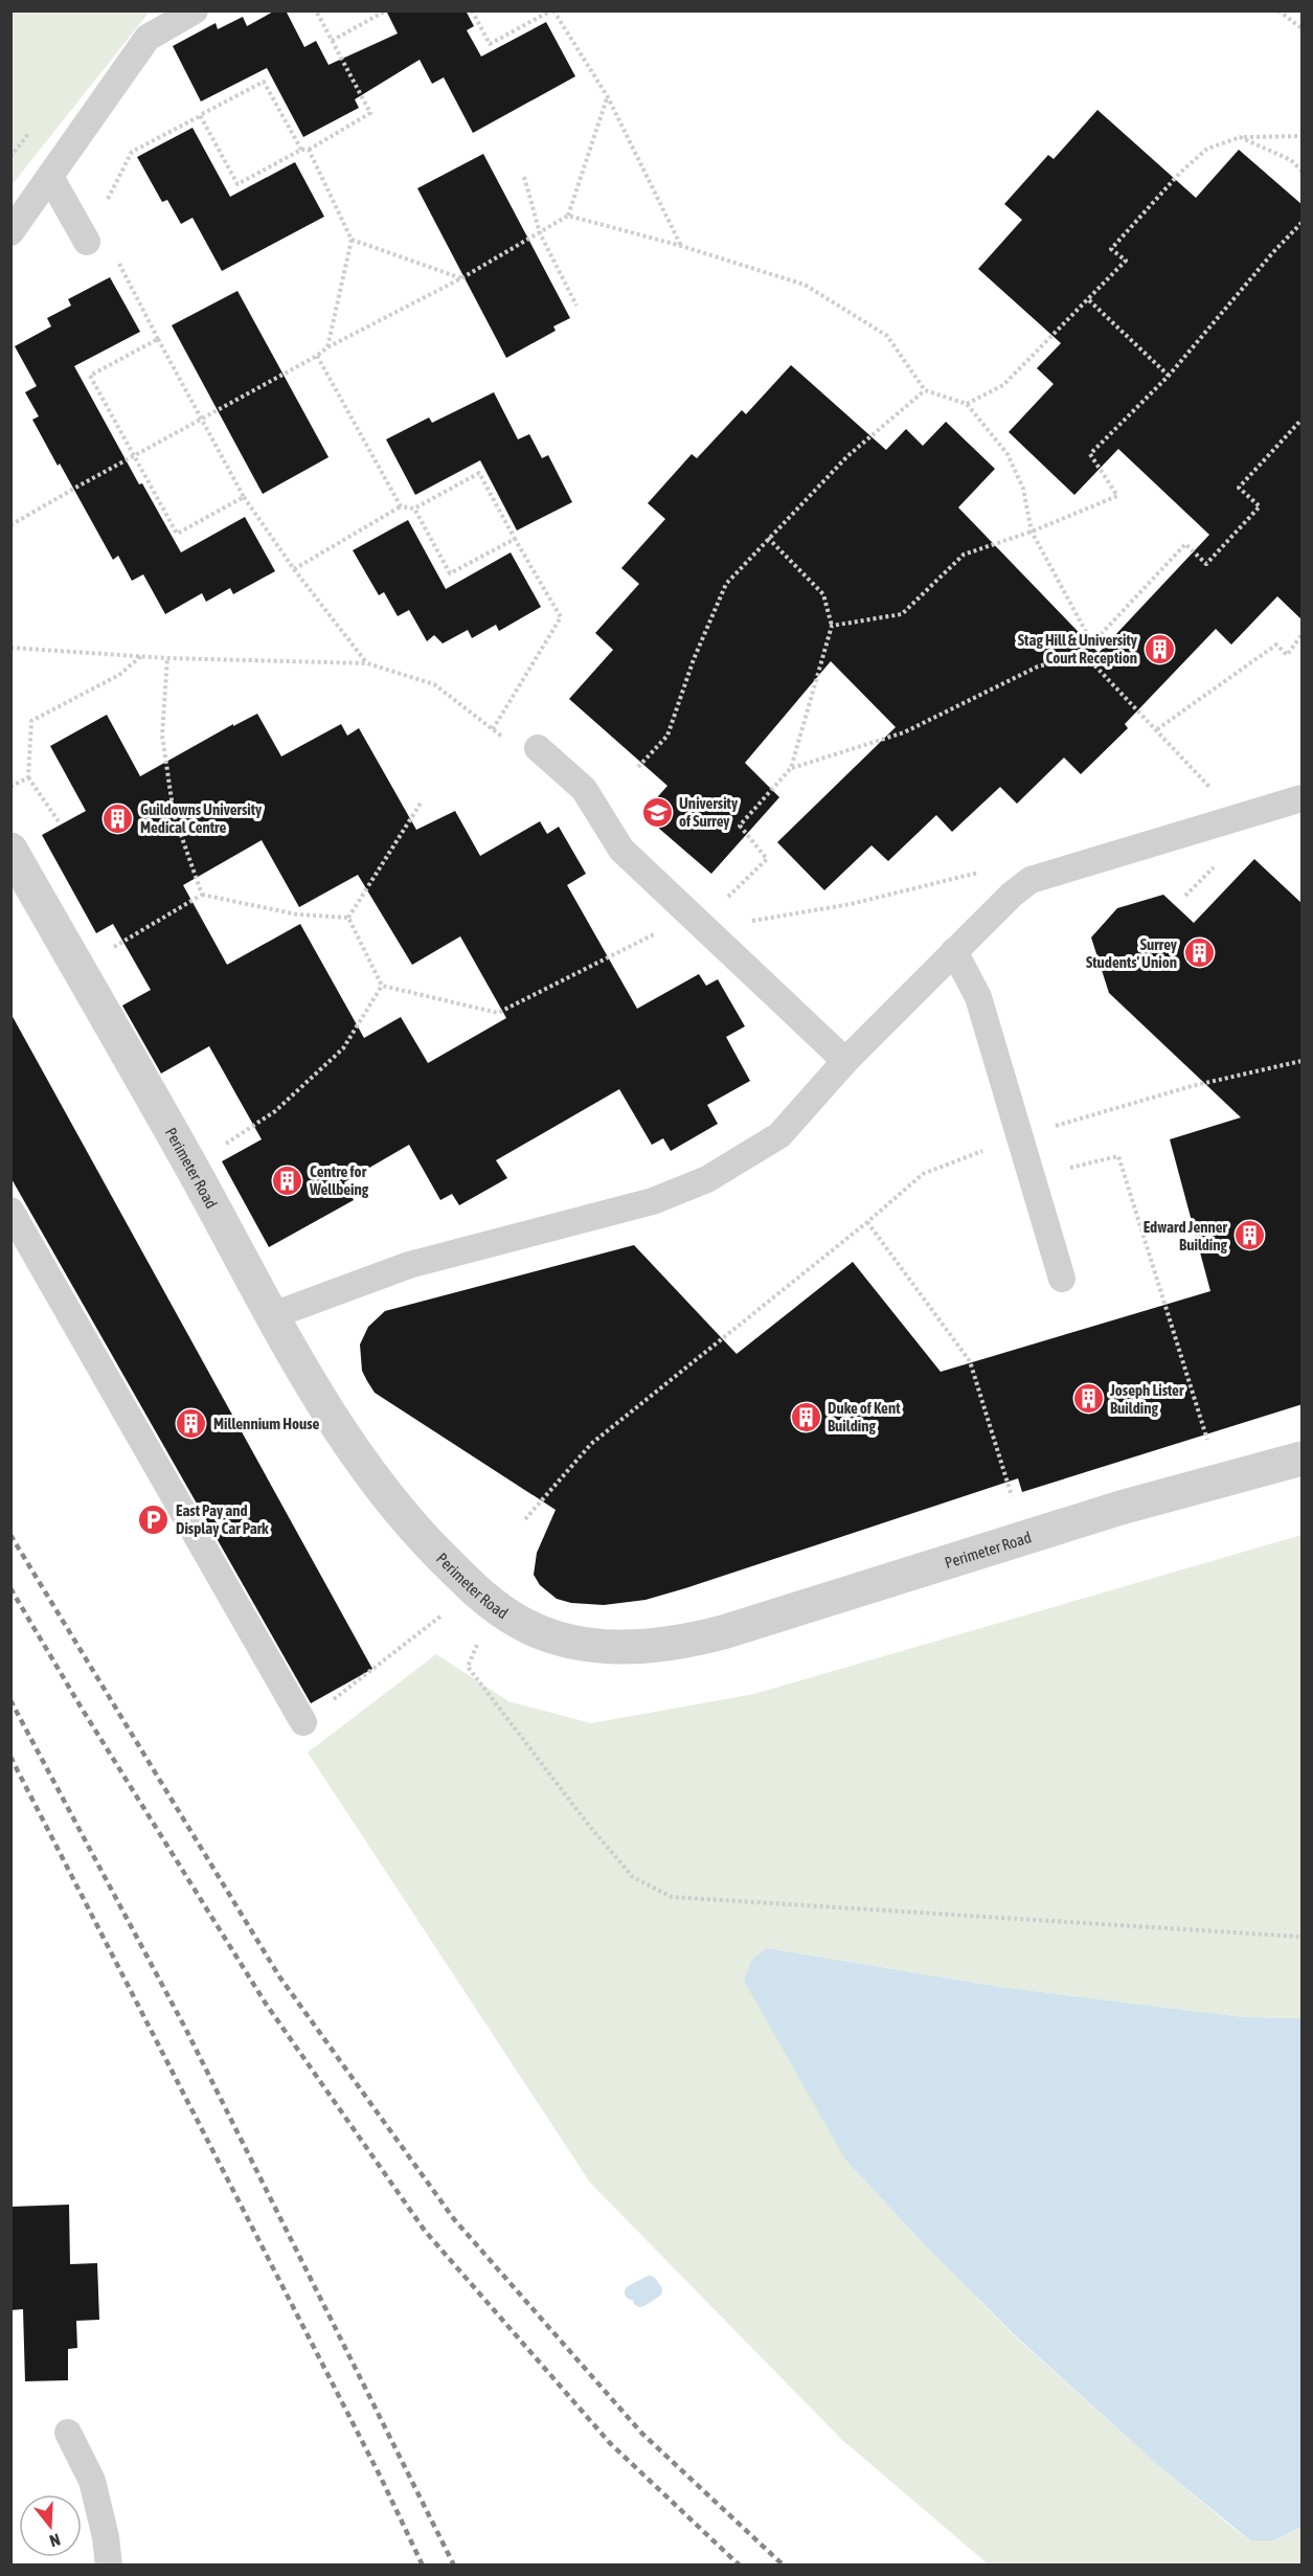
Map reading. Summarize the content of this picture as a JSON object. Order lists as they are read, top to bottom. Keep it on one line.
{"streets":{"street":["Perimeter Road"]},"places":{"building":["Stag Hill & University Court Reception","Guildowns University Medical Centre","Surrey Students' Union","Centre for Wellbeing","Edward Jenner Building","Joseph Lister Building","Duke of Kent Building","Millennium House"],"school or university":["University of Surrey"],"parking":["East Pay and Display Car Park"]},"north":"bottom"}
